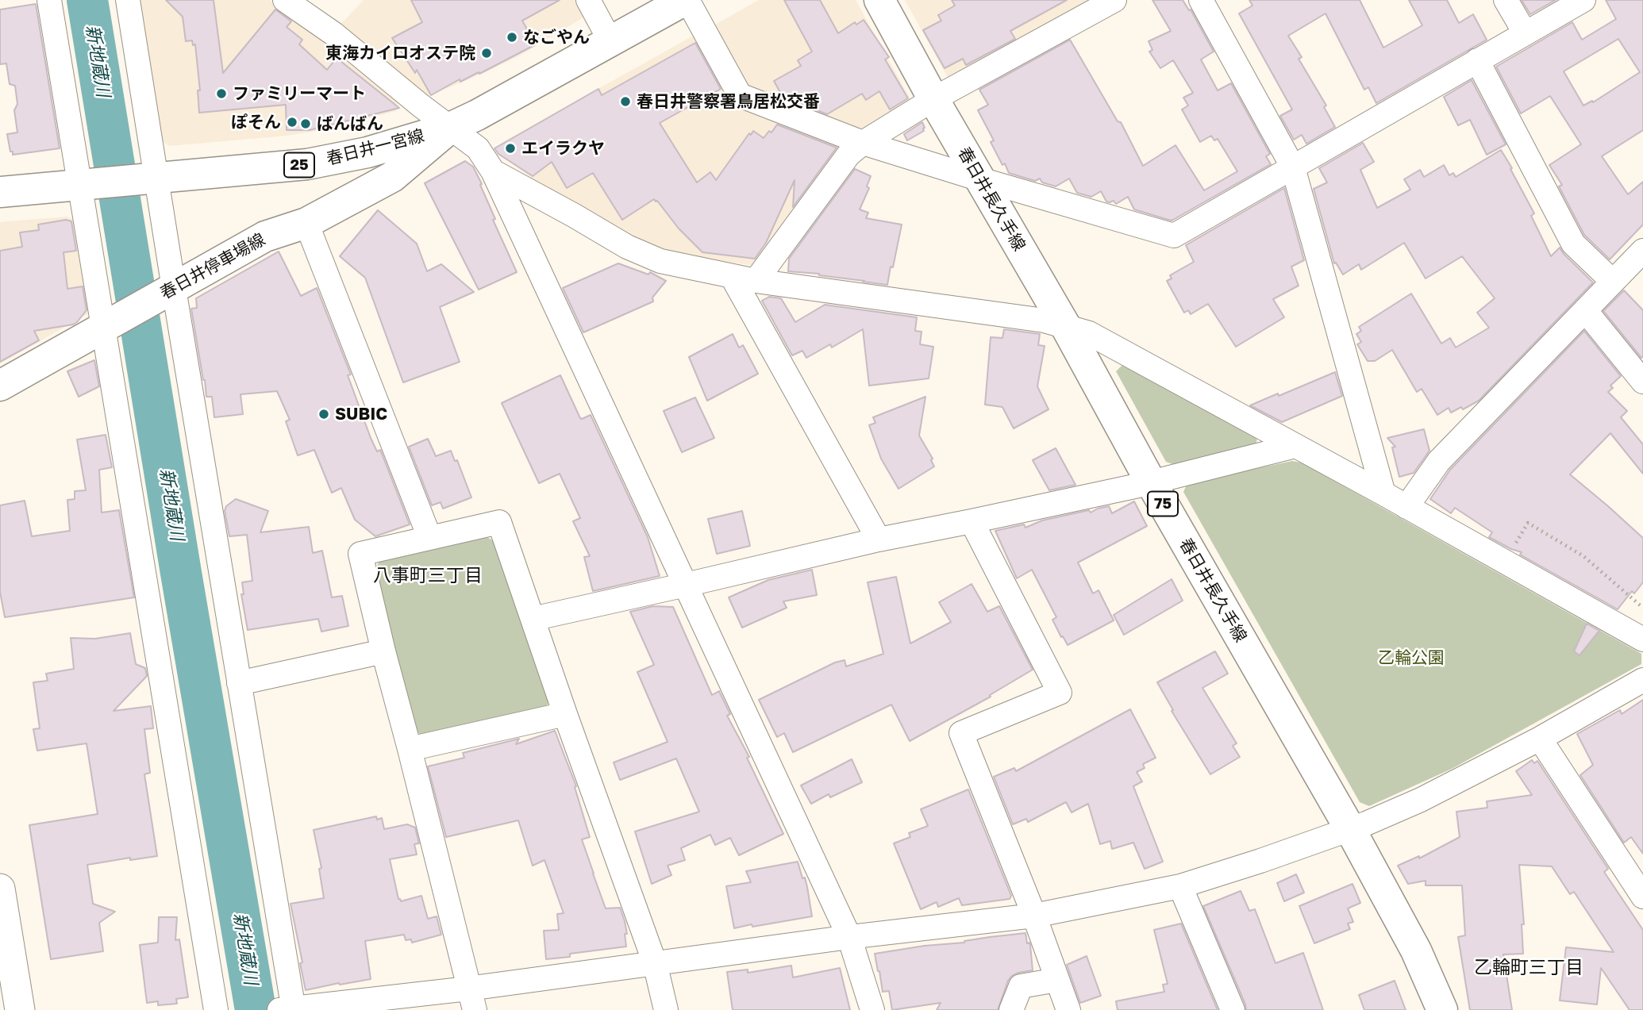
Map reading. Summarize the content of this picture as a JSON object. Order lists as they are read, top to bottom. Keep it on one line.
{"streets":{"main road":["春日井一宮線","25","春日井長久手線","春日井停車場線","75"]},"crossings":[["春日井一宮線","春日井停車場線"]],"districts":["八事町三丁目","乙輪町三丁目"],"water":["新地蔵川"],"parks":["乙輪公園"],"places":["なごやん","東海カイロオステ院","ファミリーマート","春日井警察署鳥居松交番","ぽそん","ばんばん","エイラクヤ","SUBIC"]}
